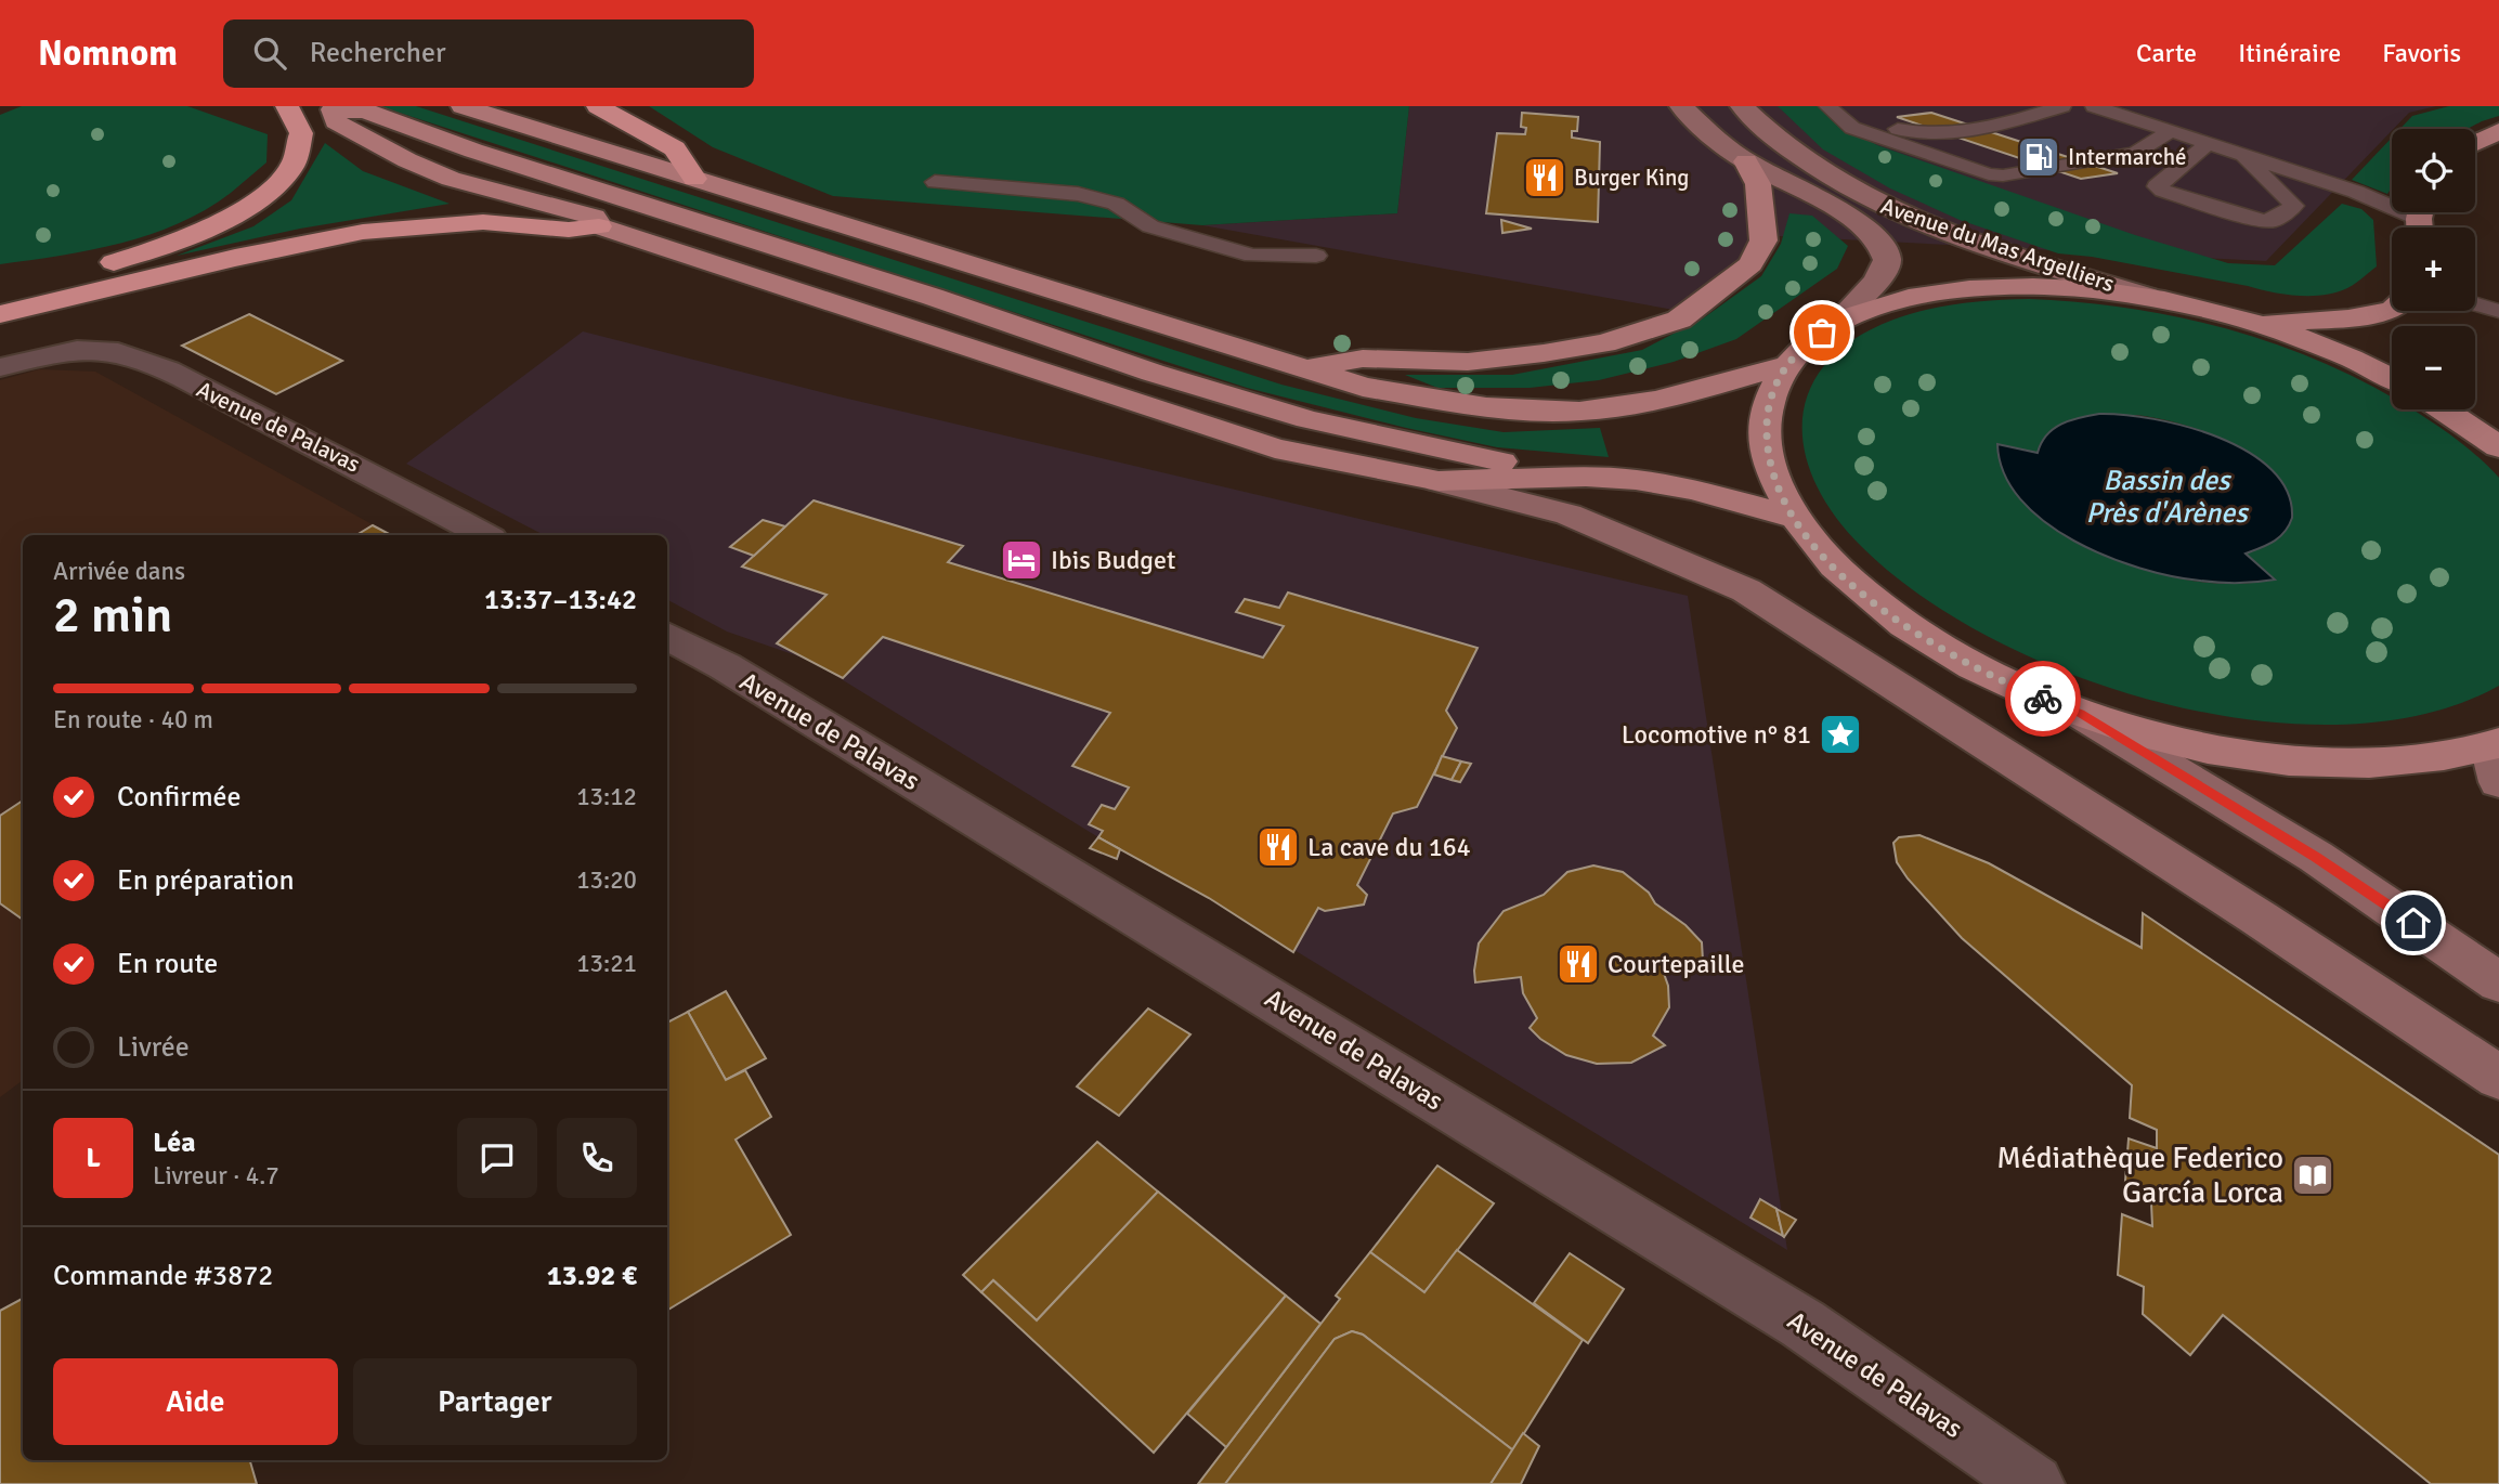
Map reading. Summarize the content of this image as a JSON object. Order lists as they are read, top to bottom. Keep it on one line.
{"streets":{"main road":["Avenue du Mas Argelliers"],"street":["Avenue de Palavas"]},"water":["Bassin des Près d'Arènes"],"places":{"fuel station":["Intermarché"],"restaurant":["Burger King","La cave du 164","Courtepaille"],"hotel":["Ibis Budget"],"place":["Locomotive n° 81"],"library":["Médiathèque Federico García Lorca"]},"page":{"header":"Nomnom","search":"Rechercher","nav":["Carte","Itinéraire","Favoris"],"map_buttons":["+","−"],"heading":["2 min","Arrivée dans","13:37–13:42"],"panel":["Léa","Livreur · 4.7","Commande #3872","13.92 €"],"bar":"En route · 40 m","list":[["Confirmée","13:12"],["En préparation","13:20"],["En route","13:21"],"Livrée"],"round":"L","buttons":["Aide","Partager"]}}
